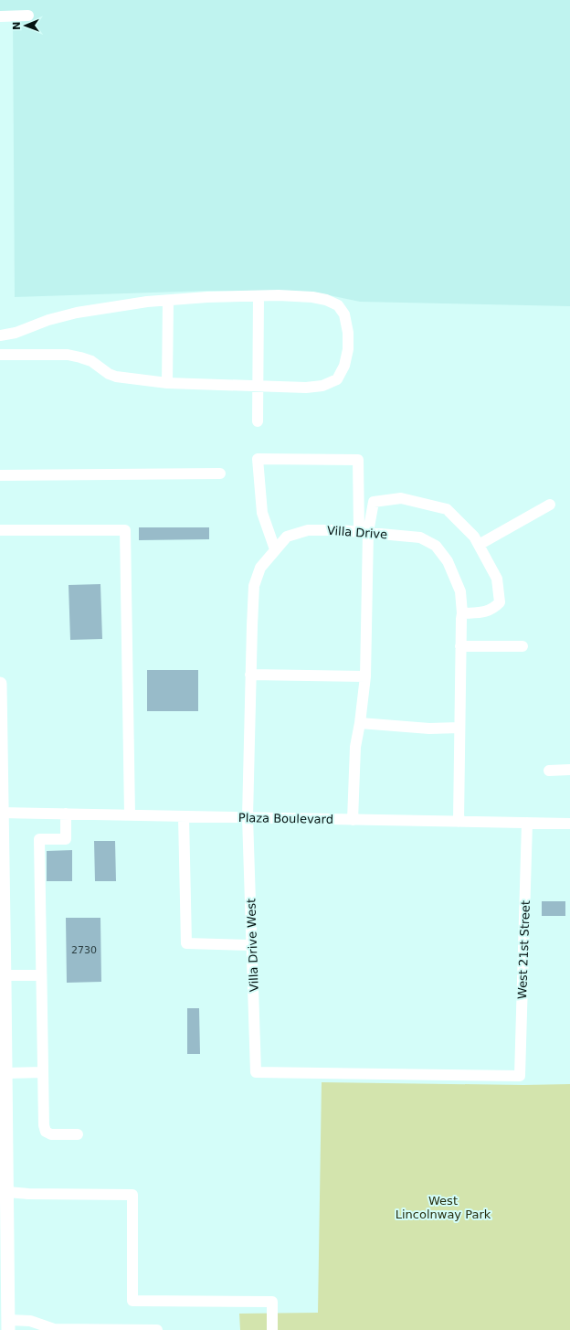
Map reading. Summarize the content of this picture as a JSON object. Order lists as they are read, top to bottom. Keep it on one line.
{"streets":{"street":["Villa Drive","Plaza Boulevard","Villa Drive West","West 21st Street"]},"crossings":[["Villa Drive","Plaza Boulevard"],["Villa Drive","Villa Drive West"],["Plaza Boulevard","Villa Drive West"],["Plaza Boulevard","West 21st Street"],["Villa Drive West","West 21st Street"]],"parks":["West Lincolnway Park"],"house_numbers":["2730"],"north":"left"}
